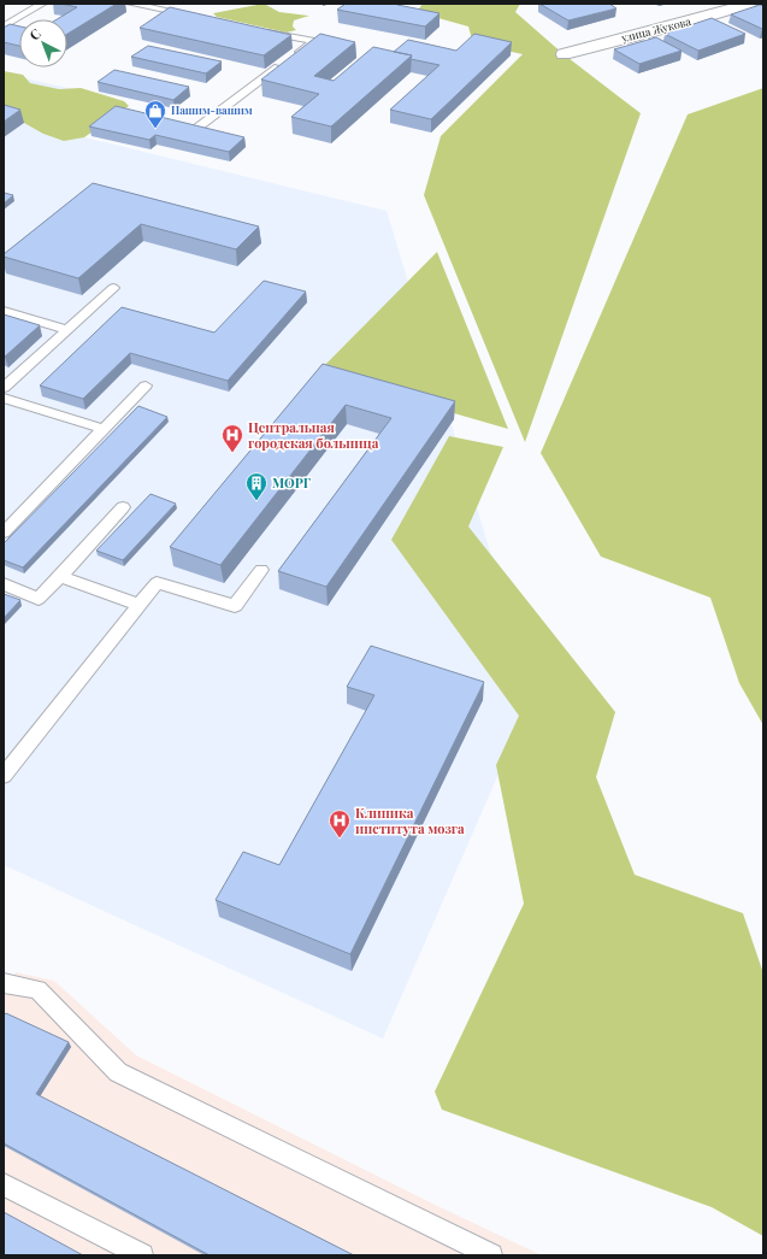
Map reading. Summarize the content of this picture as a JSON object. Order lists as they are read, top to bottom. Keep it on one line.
{"streets":{"street":["улица Жукова"]},"places":{"shop":["Нашим-вашим"],"hospital":["Центральная городская больница","Клиника института мозга"],"building":["МОРГ"]},"north":"top left"}
